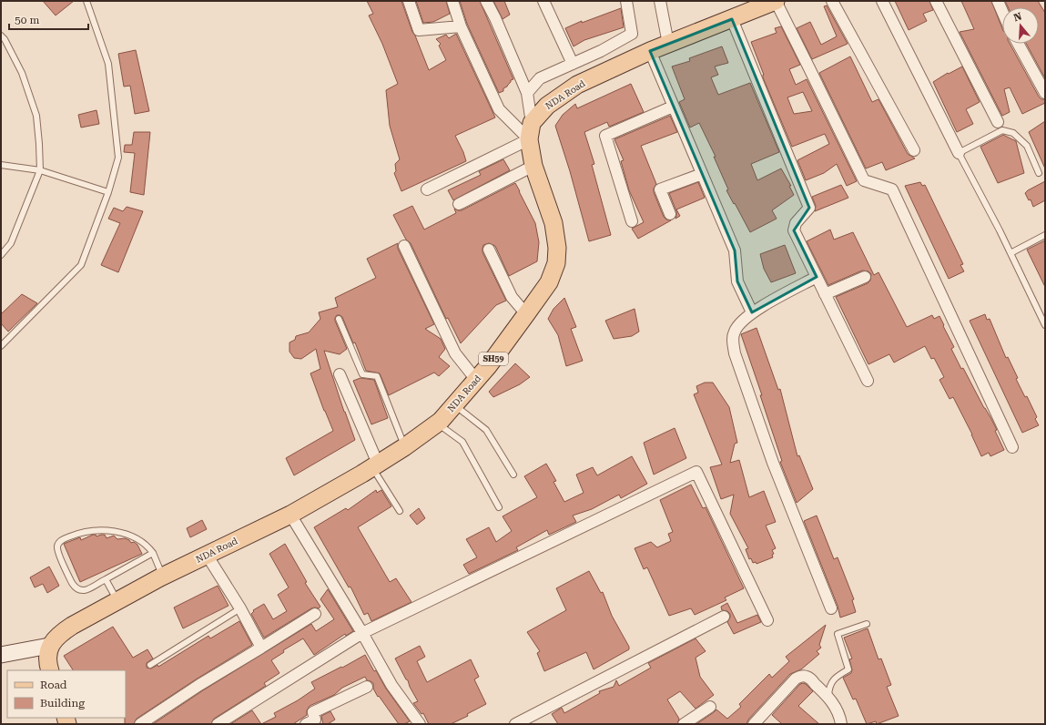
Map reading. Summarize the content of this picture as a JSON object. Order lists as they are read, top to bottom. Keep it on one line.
{"streets":{"main road":["NDA Road","SH59"]},"legend":["Road","Building"],"scale_bar":"50 m","north":"top"}
